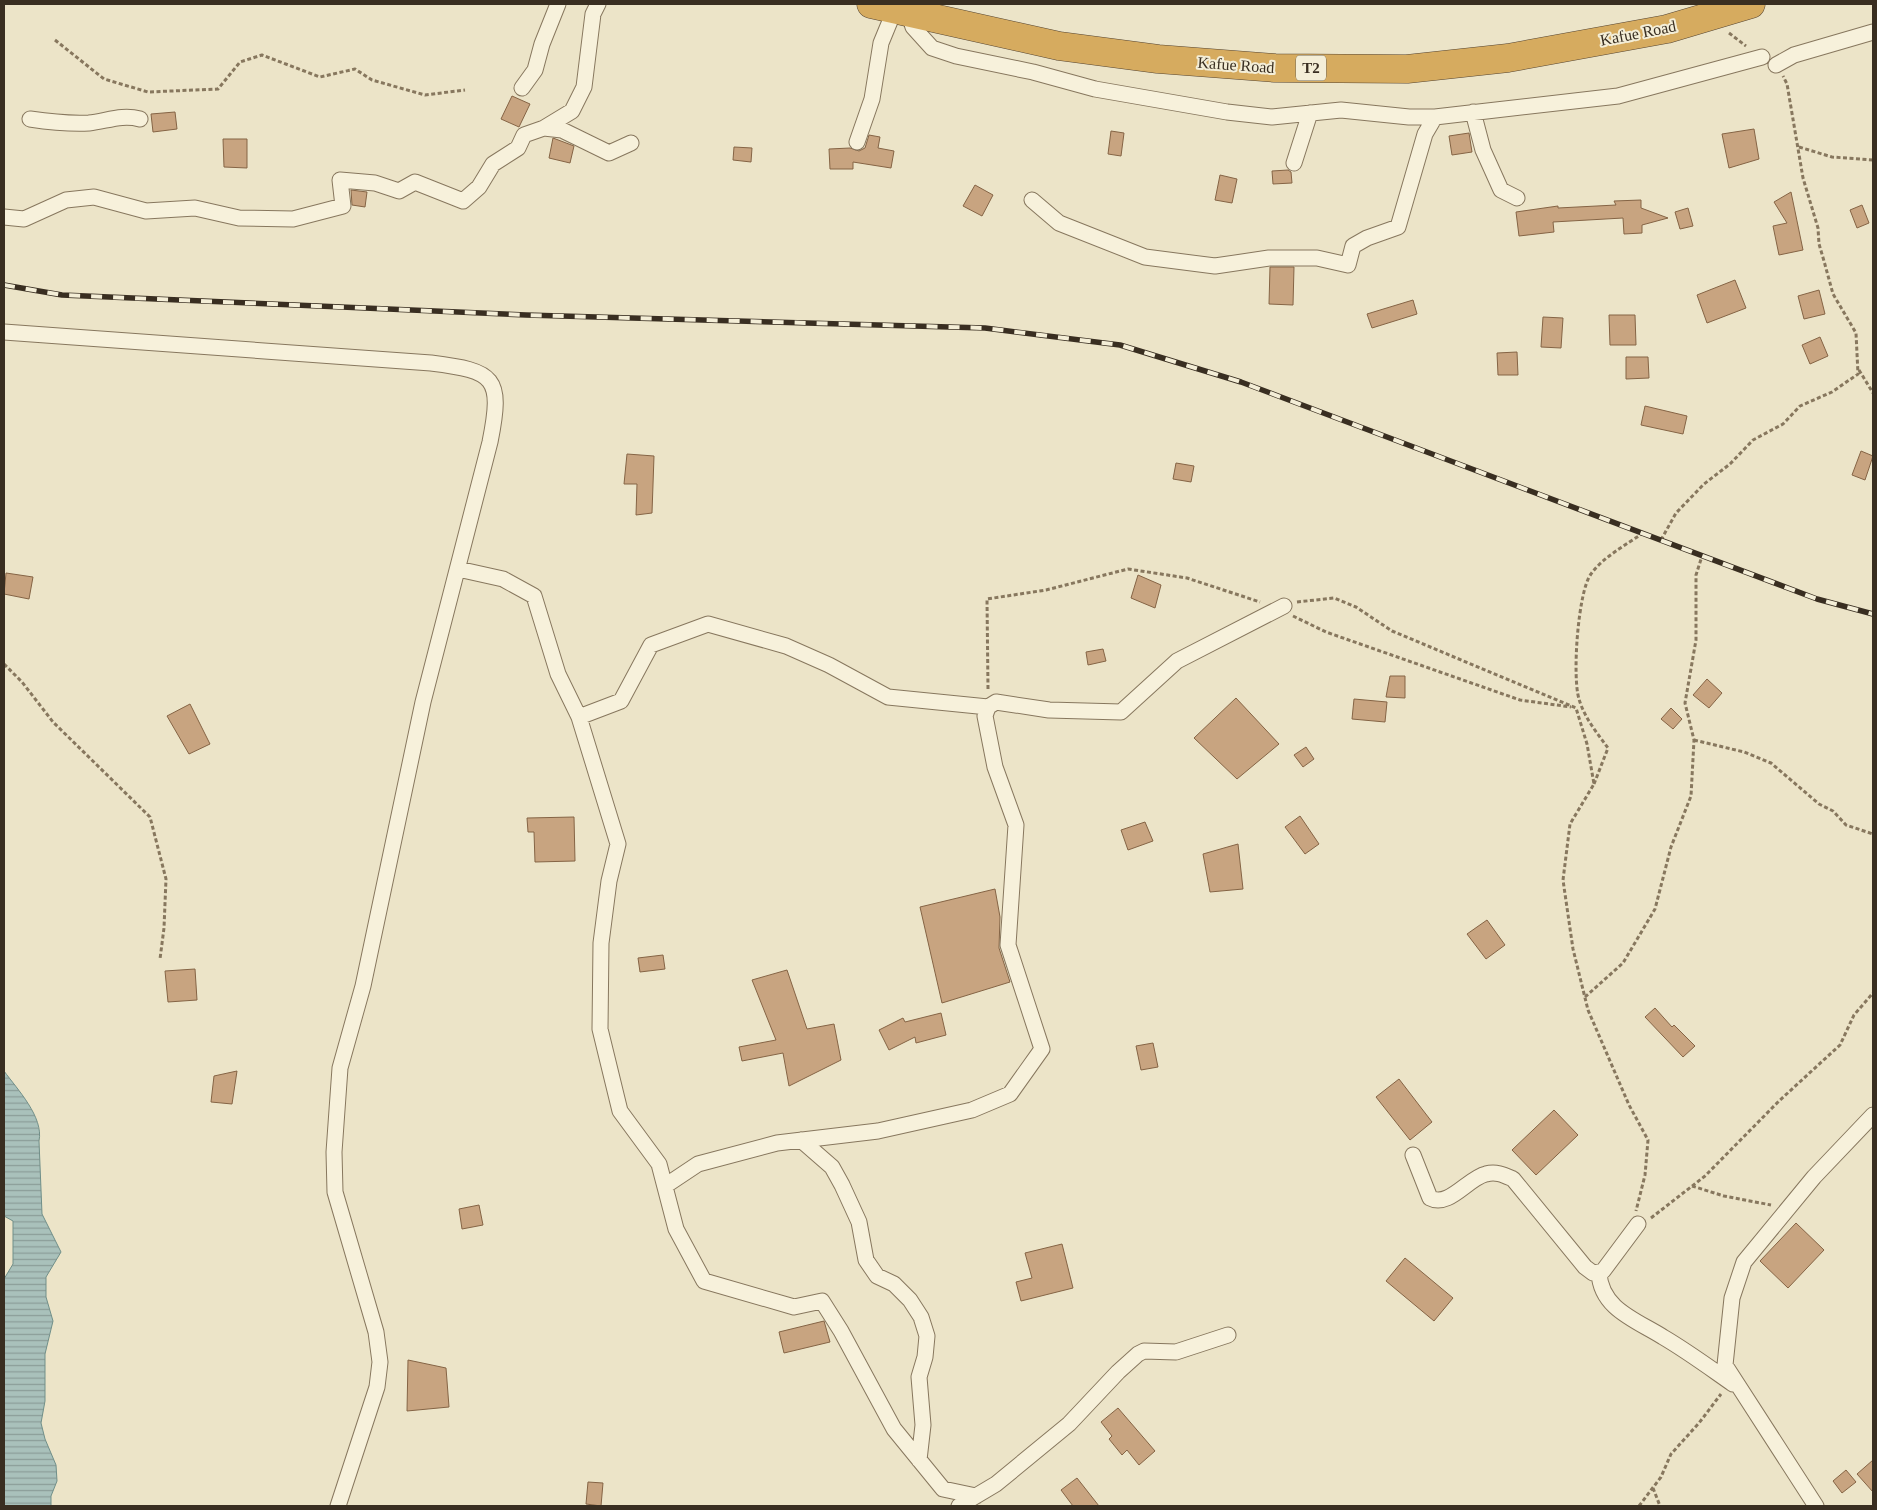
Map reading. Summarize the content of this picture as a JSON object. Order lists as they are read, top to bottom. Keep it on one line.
{"streets":{"highway":["Kafue Road","T2"]}}
